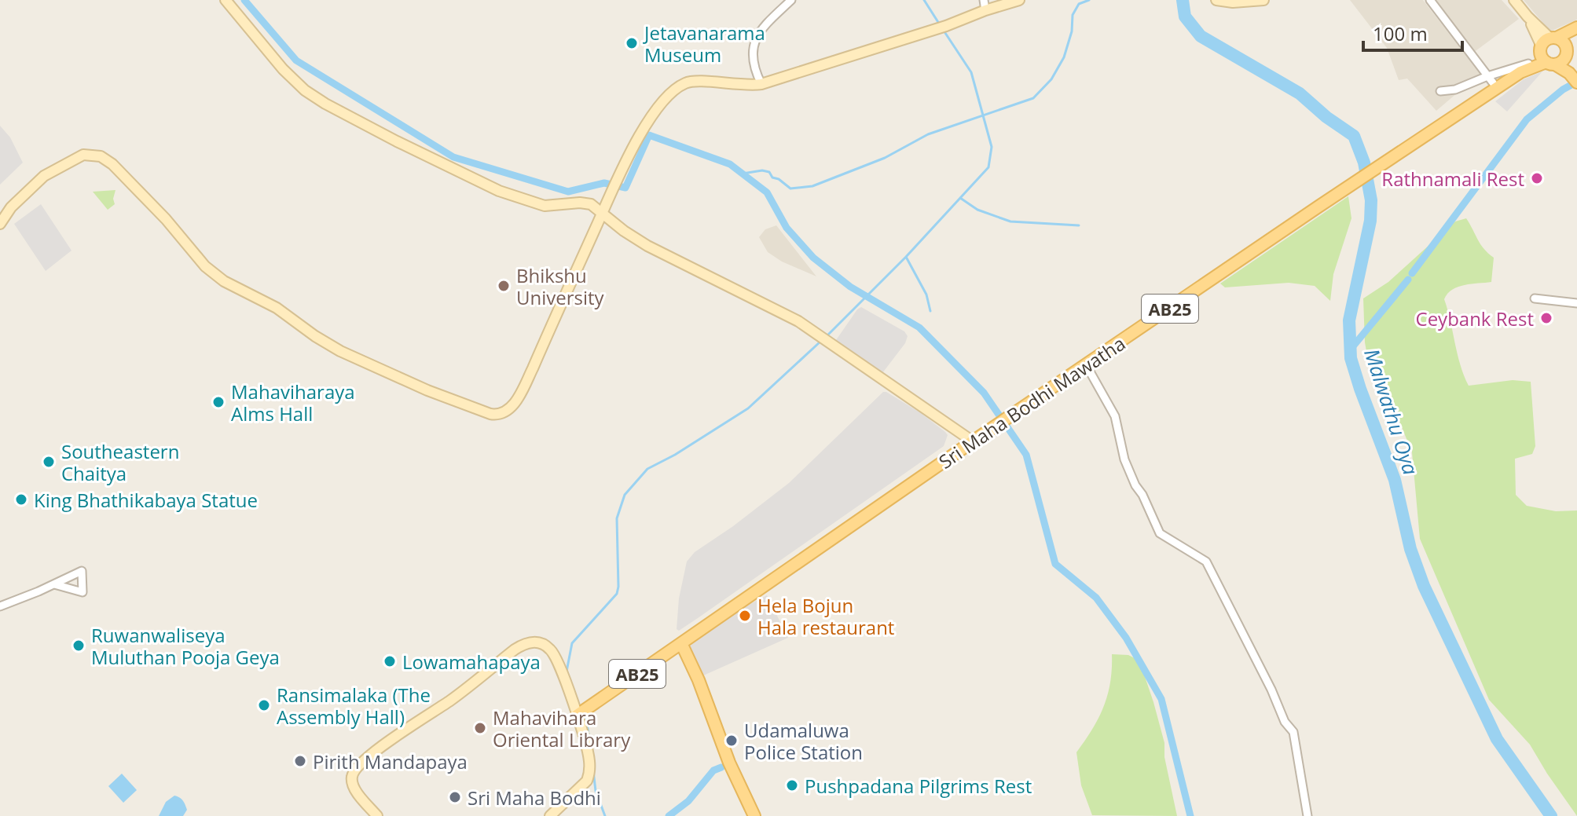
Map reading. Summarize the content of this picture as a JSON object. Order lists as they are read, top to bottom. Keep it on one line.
{"streets":{"main road":["AB25","Sri Maha Bodhi Mawatha"]},"water":["Malwathu Oya"],"places":["Jetavanarama Museum","Rathnamali Rest","Bhikshu University","Ceybank Rest","Mahaviharaya Alms Hall","Southeastern Chaitya","King Bhathikabaya Statue","Hela Bojun Hala restaurant","Ruwanwaliseya Muluthan Pooja Geya","Lowamahapaya","Ransimalaka (The Assembly Hall)","Mahavihara Oriental Library","Udamaluwa Police Station","Pirith Mandapaya","Pushpadana Pilgrims Rest","Sri Maha Bodhi"],"scale_bar":"100 m"}
